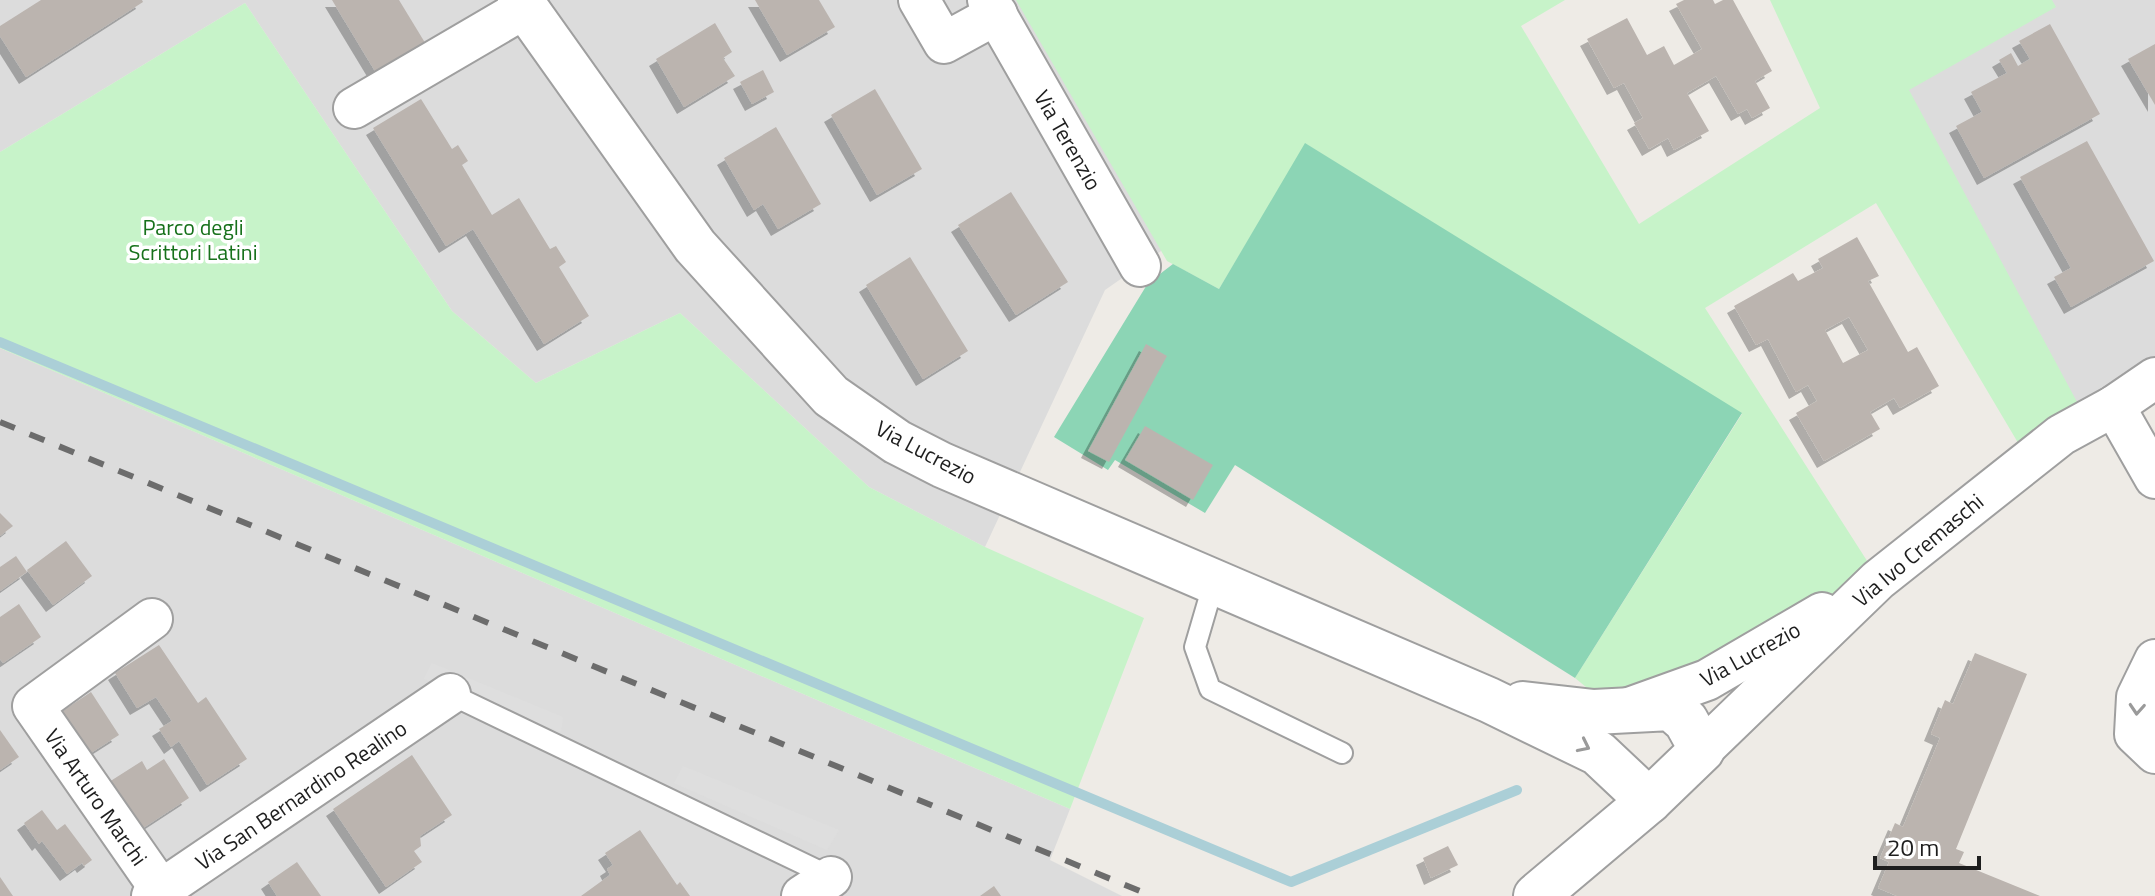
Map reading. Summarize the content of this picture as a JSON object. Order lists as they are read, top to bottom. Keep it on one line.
{"streets":{"street":["Via Terenzio","Via Lucrezio","Via Ivo Cremaschi","Via San Bernardino Realino","Via Arturo Marchi"]},"crossings":[["Via Lucrezio","Via Ivo Cremaschi"],["Via San Bernardino Realino","Via Arturo Marchi"]],"parks":["Parco degli Scrittori Latini"],"scale_bar":"20 m"}
